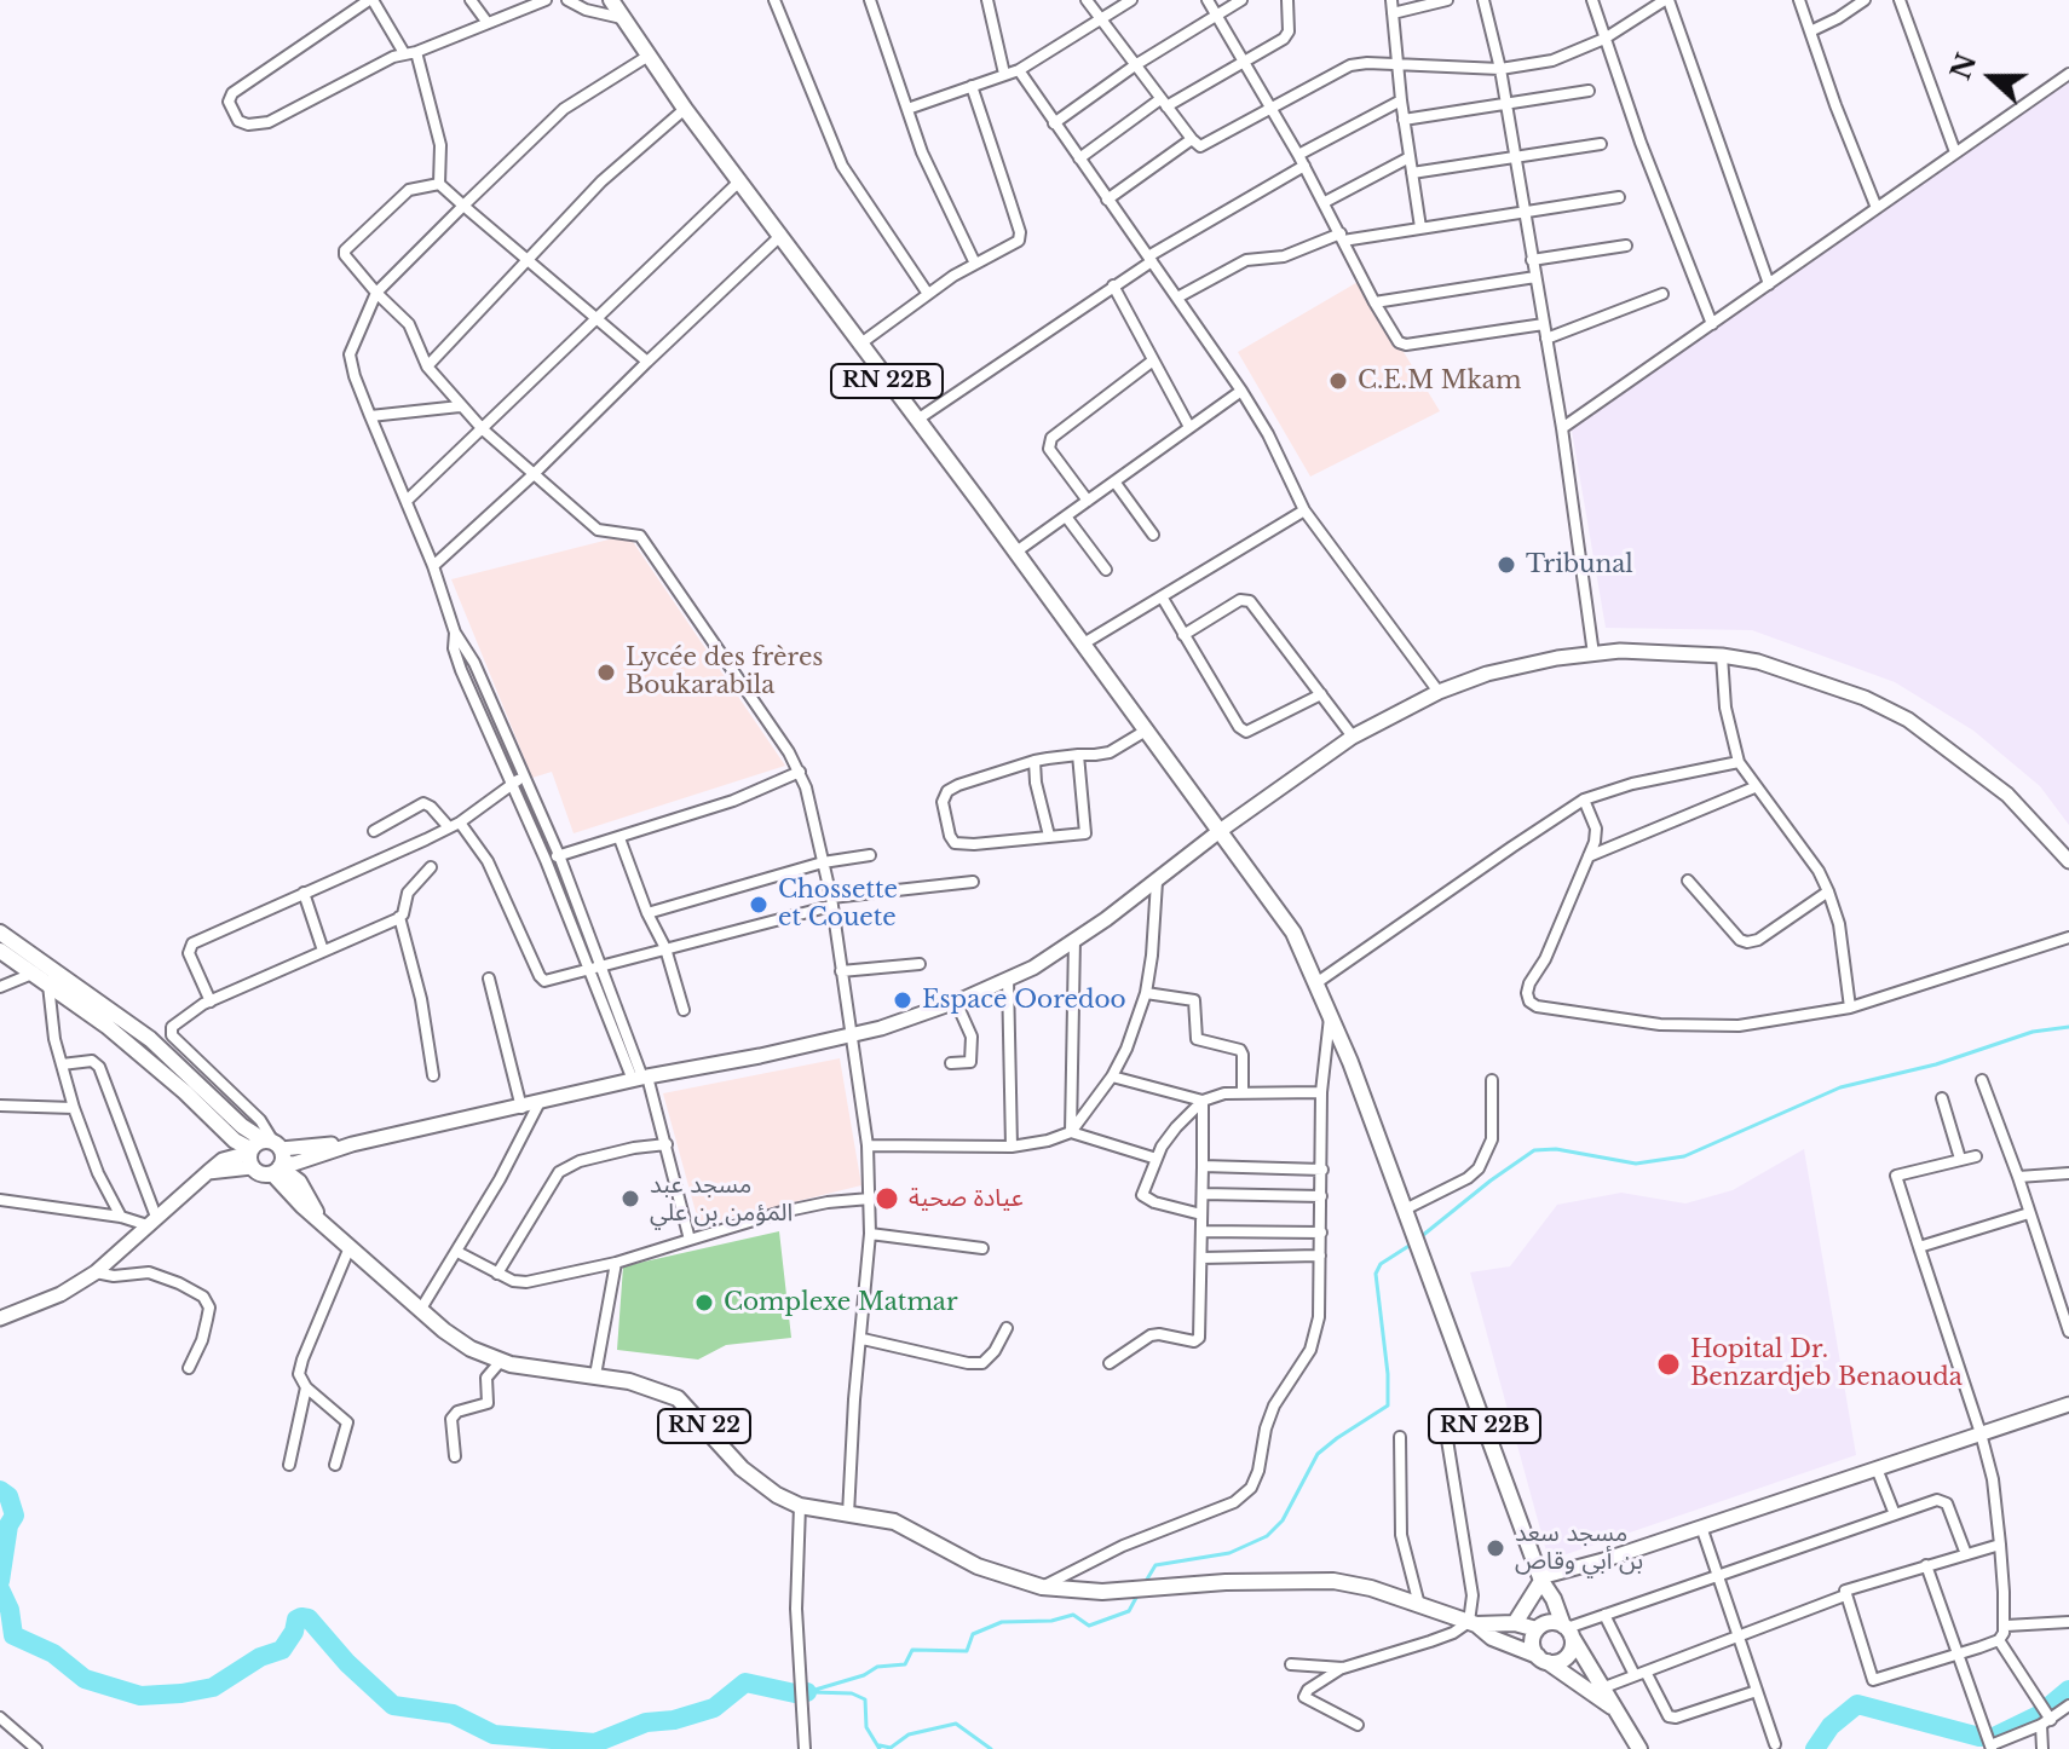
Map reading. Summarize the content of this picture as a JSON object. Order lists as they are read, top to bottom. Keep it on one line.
{"streets":{"main road":["RN 22B","RN 22"]},"crossings":[["RN 22B","RN 22"]],"places":["C.E.M Mkam","Tribunal","Lycée des frères Boukarabila","Chossette et Couete","Espace Ooredoo","مسجد عبد المؤمن بن علي","عيادة صحية","Complexe Matmar","Hopital Dr. Benzardjeb Benaouda","مسجد سعد بن أبي وقاص"],"north":"left"}
